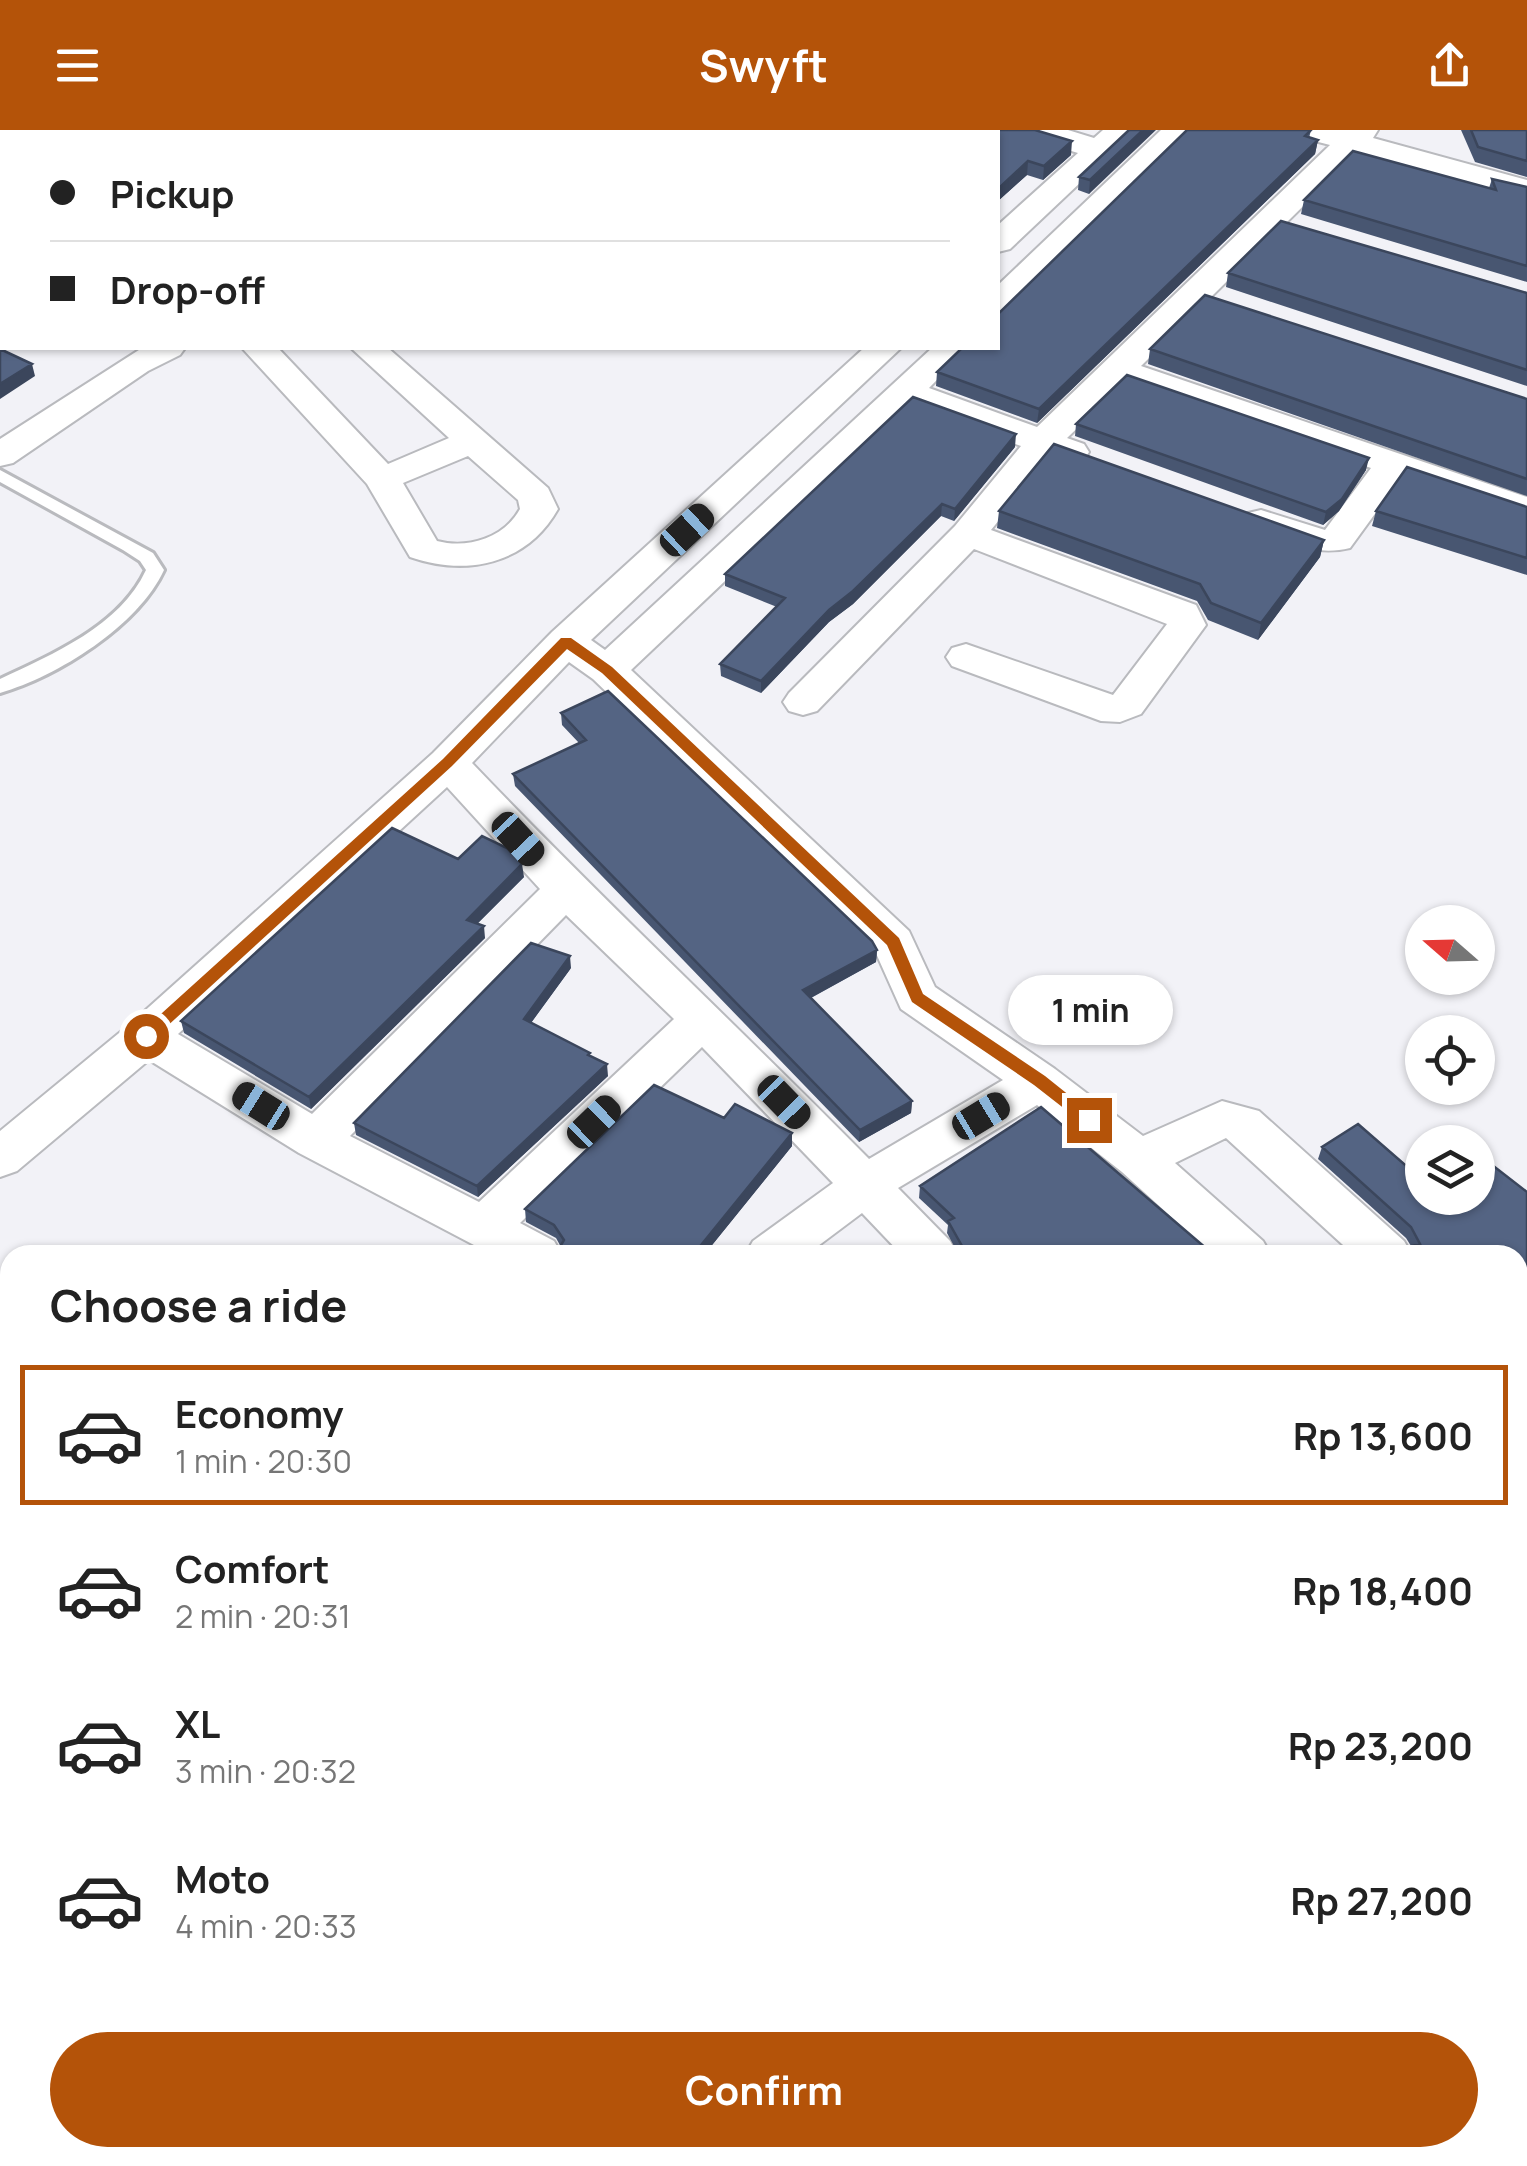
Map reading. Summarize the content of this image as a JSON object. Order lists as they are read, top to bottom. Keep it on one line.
{"north":"left","page":{"header":"Swyft","banner":["Pickup","Drop-off"],"bubble":"1 min","heading":"Choose a ride","list":[{"name":"Economy","note":"1 min · 20:30","value":"Rp 13,600"},{"name":"Comfort","note":"2 min · 20:31","value":"Rp 18,400"},{"name":"XL","note":"3 min · 20:32","value":"Rp 23,200"},{"name":"Moto","note":"4 min · 20:33","value":"Rp 27,200"}],"buttons":"Confirm"}}
